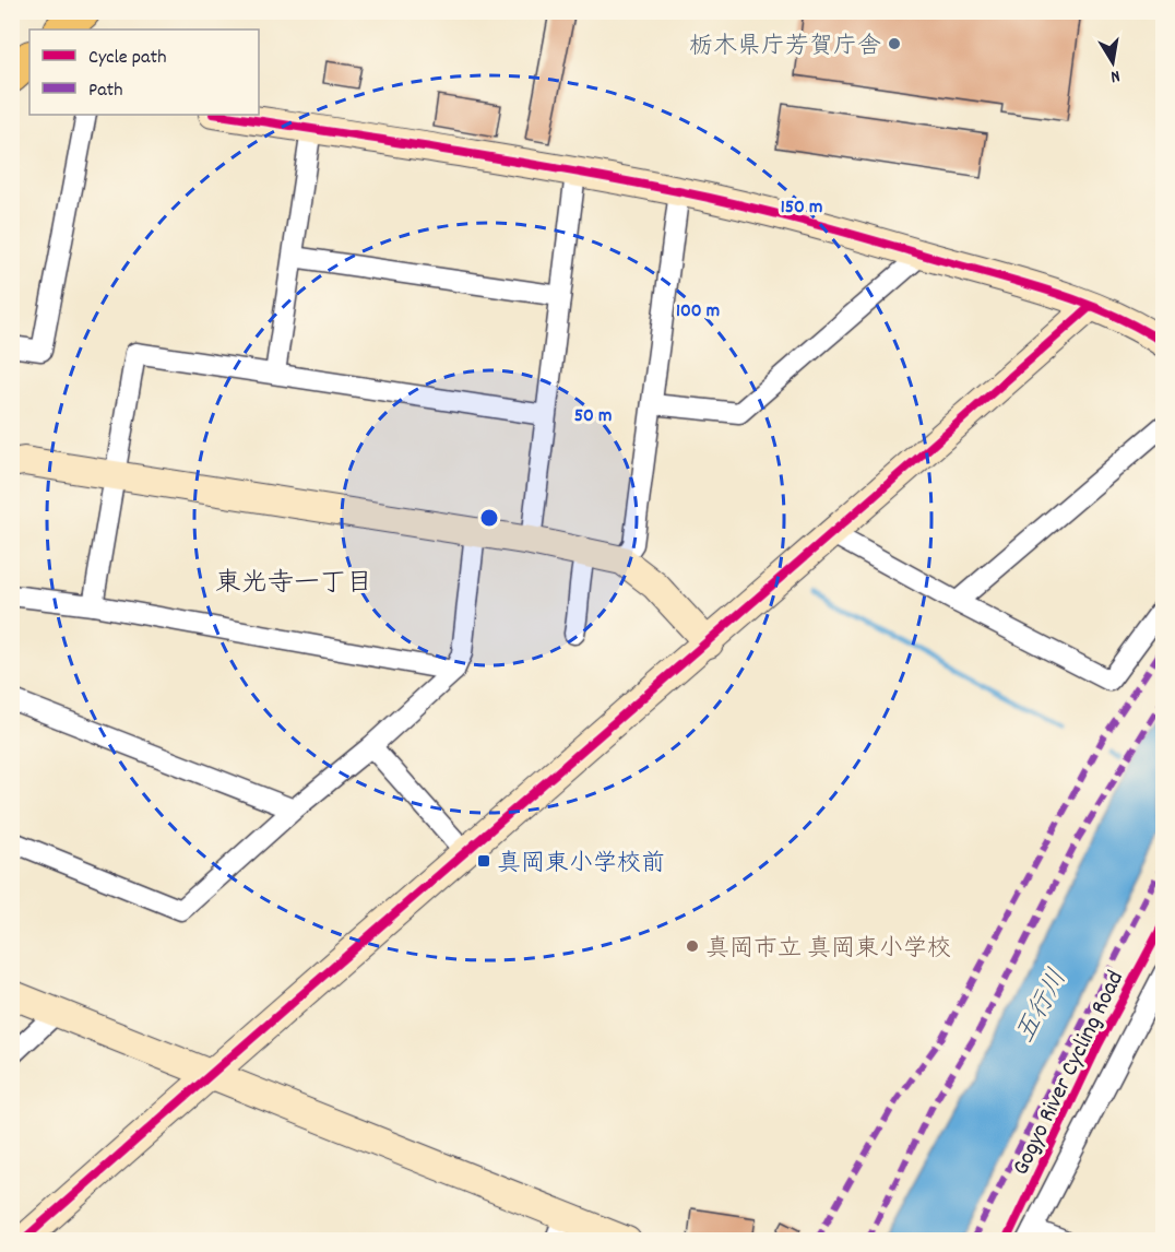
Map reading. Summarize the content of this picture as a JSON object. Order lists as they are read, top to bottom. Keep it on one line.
{"streets":{"cycle path":["Gogyo River Cycling Road"]},"districts":["東光寺一丁目"],"water":["五行川"],"places":{"other":["栃木県庁芳賀庁舎","真岡市立 真岡東小学校"],"transit":["真岡東小学校前"]},"legend":["Cycle path","Path"],"north":"bottom","rings":["150 m","100 m","50 m"]}
